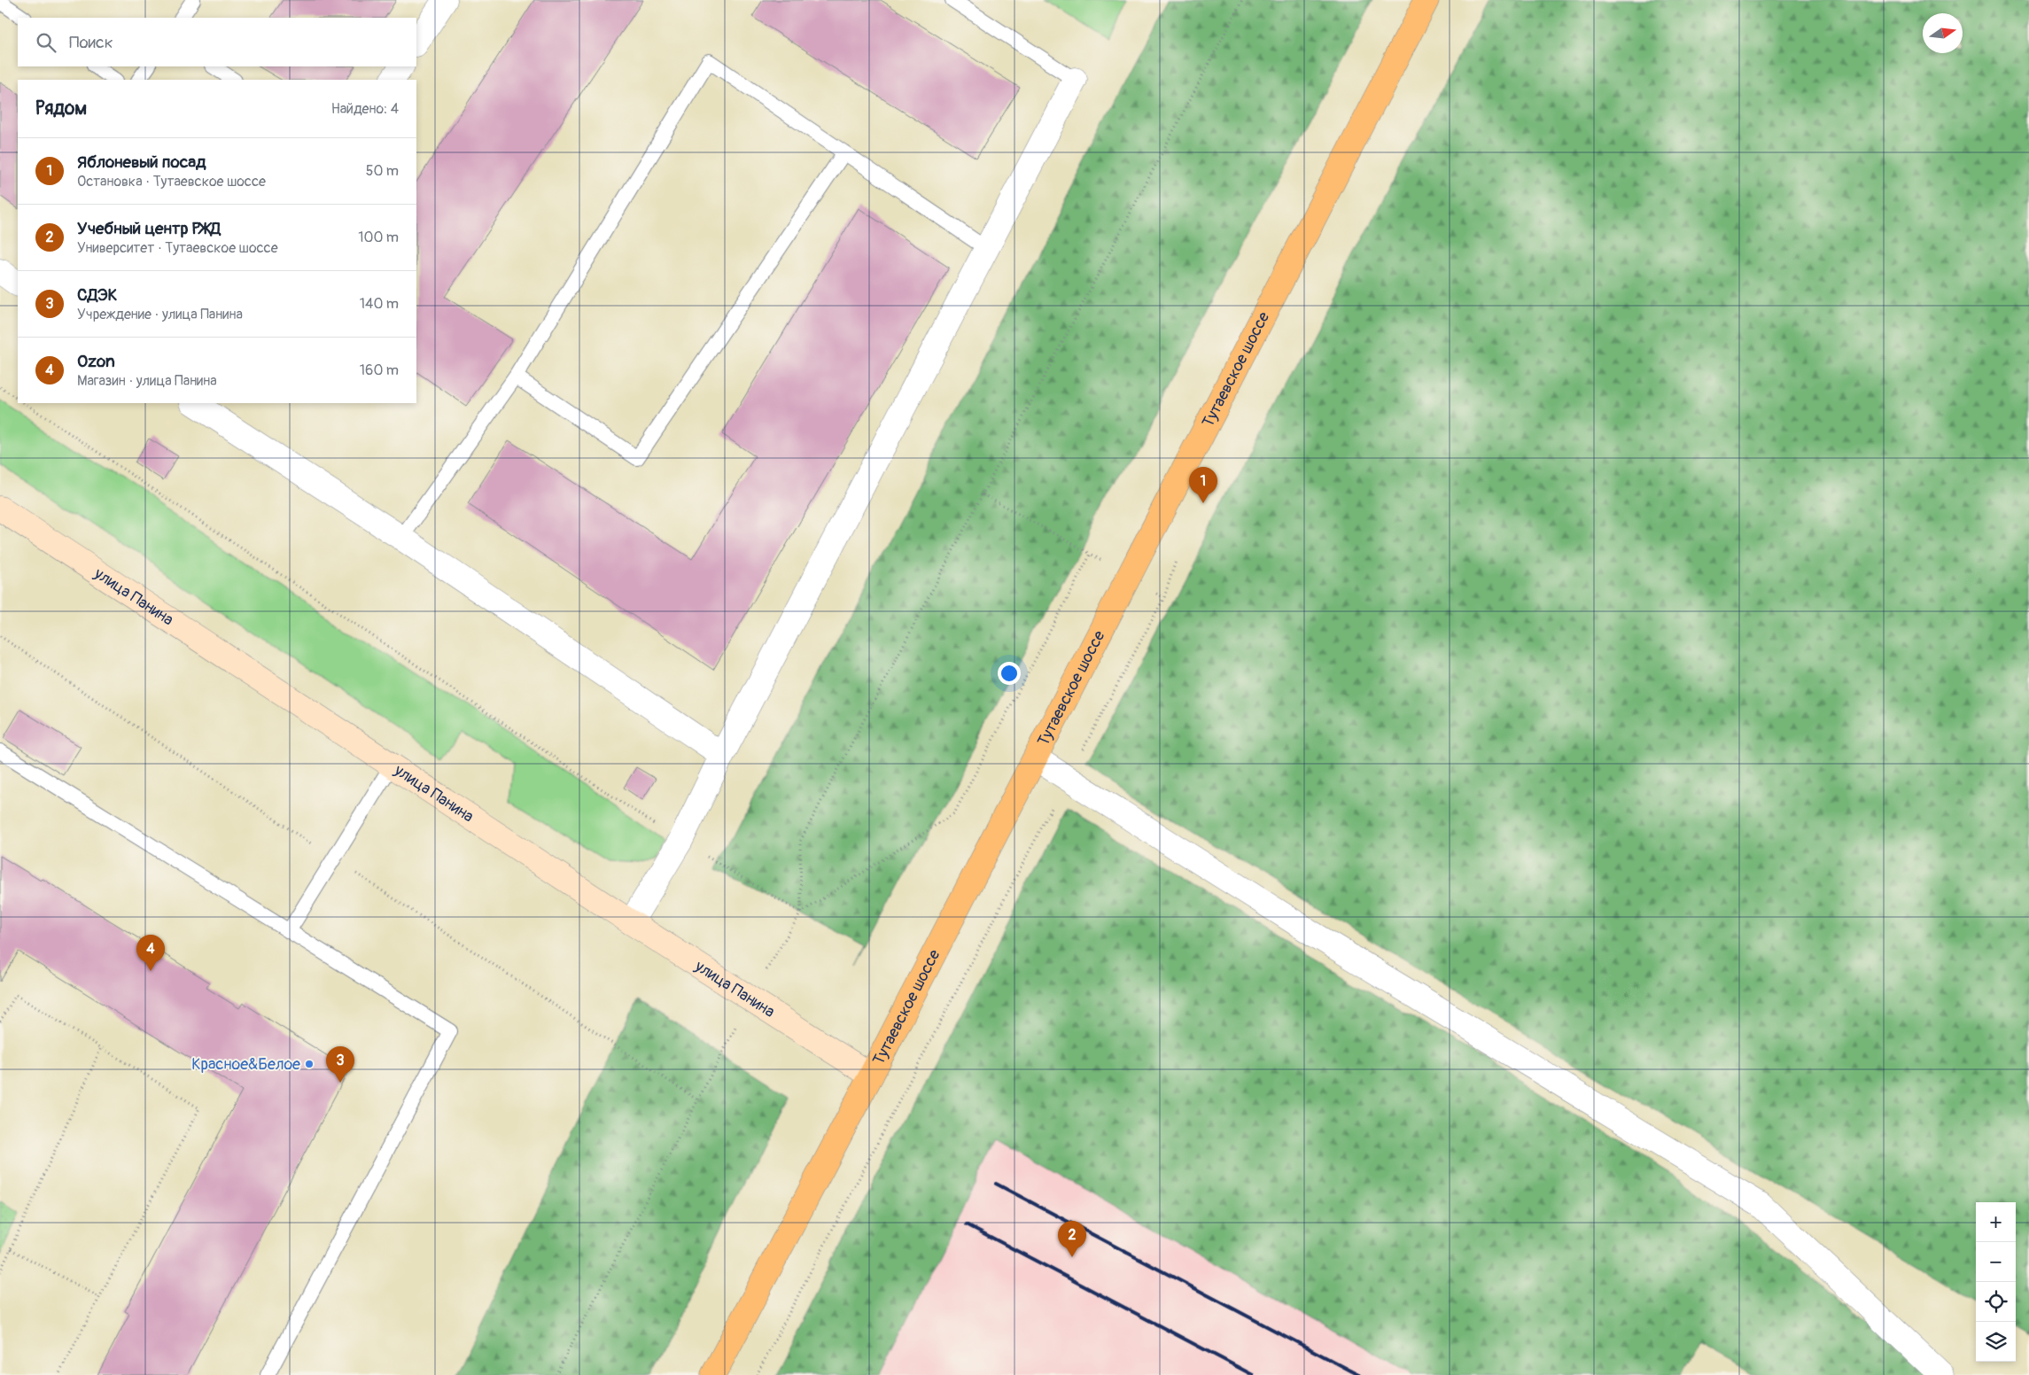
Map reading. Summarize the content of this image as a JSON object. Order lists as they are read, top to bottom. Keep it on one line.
{"streets":{"main road":["Тутаевское шоссе"],"street":["улица Панина"]},"crossings":[["Тутаевское шоссе","улица Панина"]],"places":["Красное&Белое"],"north":"right","page":{"search":"Поиск","heading":["Рядом","Найдено: 4"],"list":[{"mark":"1","name":"Яблоневый посад","note":"Остановка · Тутаевское шоссе","value":"50 m"},{"mark":"2","name":"Учебный центр РЖД","note":"Университет · Тутаевское шоссе","value":"100 m"},{"mark":"3","name":"СДЭК","note":"Учреждение · улица Панина","value":"140 m"},{"mark":"4","name":"Ozon","note":"Магазин · улица Панина","value":"160 m"}],"pins":["1","4","3","2"],"map_buttons":["+","−"]}}
